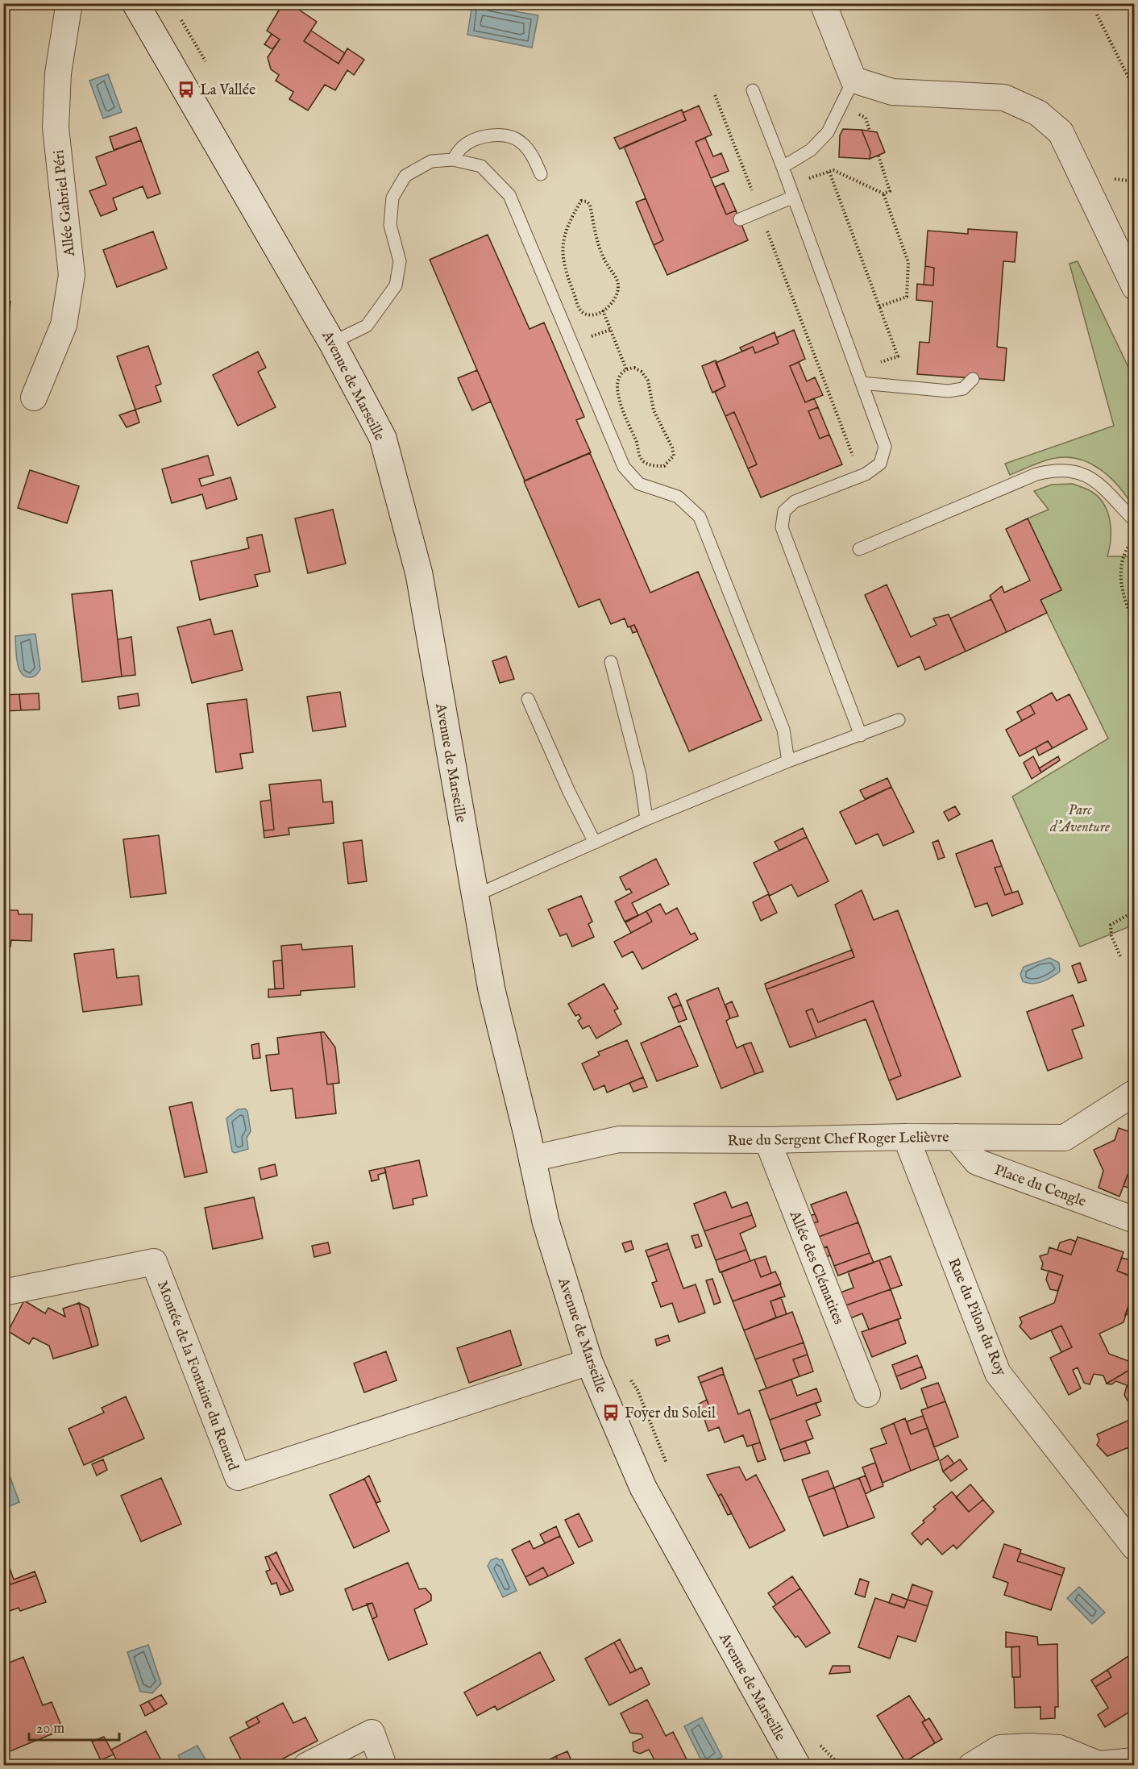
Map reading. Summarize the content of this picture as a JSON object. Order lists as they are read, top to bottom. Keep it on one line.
{"streets":{"street":["Allée Gabriel Péri","Avenue de Marseille","Rue du Sergent Chef Roger Lelièvre","Place du Cengle","Allée des Clématites","Rue du Pilon du Roy","Montée de la Fontaine du Renard"]},"crossings":[["Avenue de Marseille","Rue du Sergent Chef Roger Lelièvre"],["Avenue de Marseille","Montée de la Fontaine du Renard"],["Rue du Sergent Chef Roger Lelièvre","Place du Cengle"],["Rue du Sergent Chef Roger Lelièvre","Allée des Clématites"],["Rue du Sergent Chef Roger Lelièvre","Rue du Pilon du Roy"]],"parks":["Parc d'Aventure"],"places":{"bus stop":["La Vallée","Foyer du Soleil"]},"scale_bar":"20 m"}
